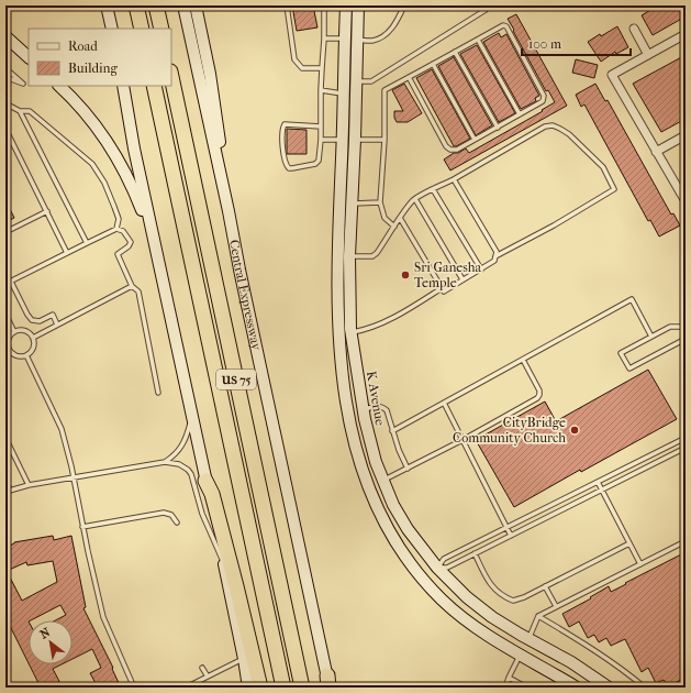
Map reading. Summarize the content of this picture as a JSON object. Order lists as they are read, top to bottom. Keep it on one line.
{"streets":{"highway":["Central Expressway","US 75"],"main road":["K Avenue"]},"places":["Sri Ganesha Temple","CityBridge Community Church"],"legend":["Road","Building"],"scale_bar":"100 m","north":"top left"}
